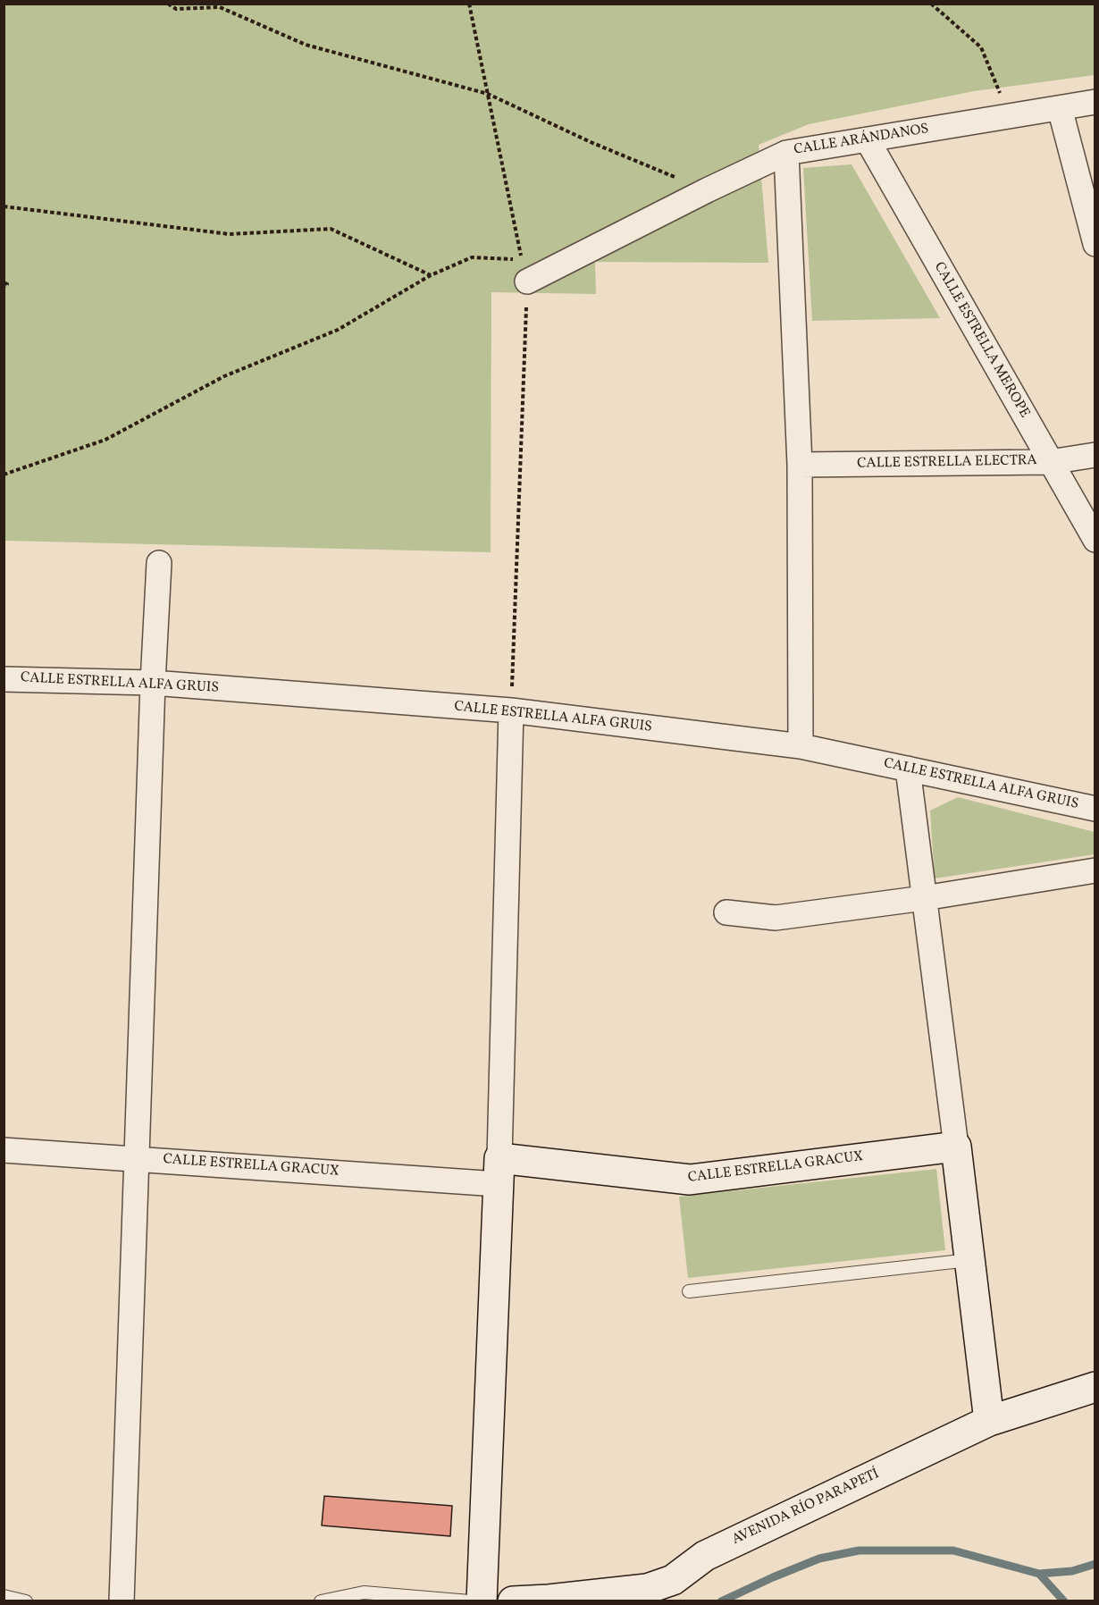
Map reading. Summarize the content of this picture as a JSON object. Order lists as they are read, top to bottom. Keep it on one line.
{"streets":{"street":["CALLE ARÁNDANOS","CALLE ESTRELLA MEROPE","CALLE ESTRELLA ELECTRA","CALLE ESTRELLA ALFA GRUIS","CALLE ESTRELLA GRACUX","AVENIDA RÍO PARAPETÍ"]},"crossings":[["CALLE ARÁNDANOS","CALLE ESTRELLA MEROPE"],["CALLE ESTRELLA MEROPE","CALLE ESTRELLA ELECTRA"]]}
